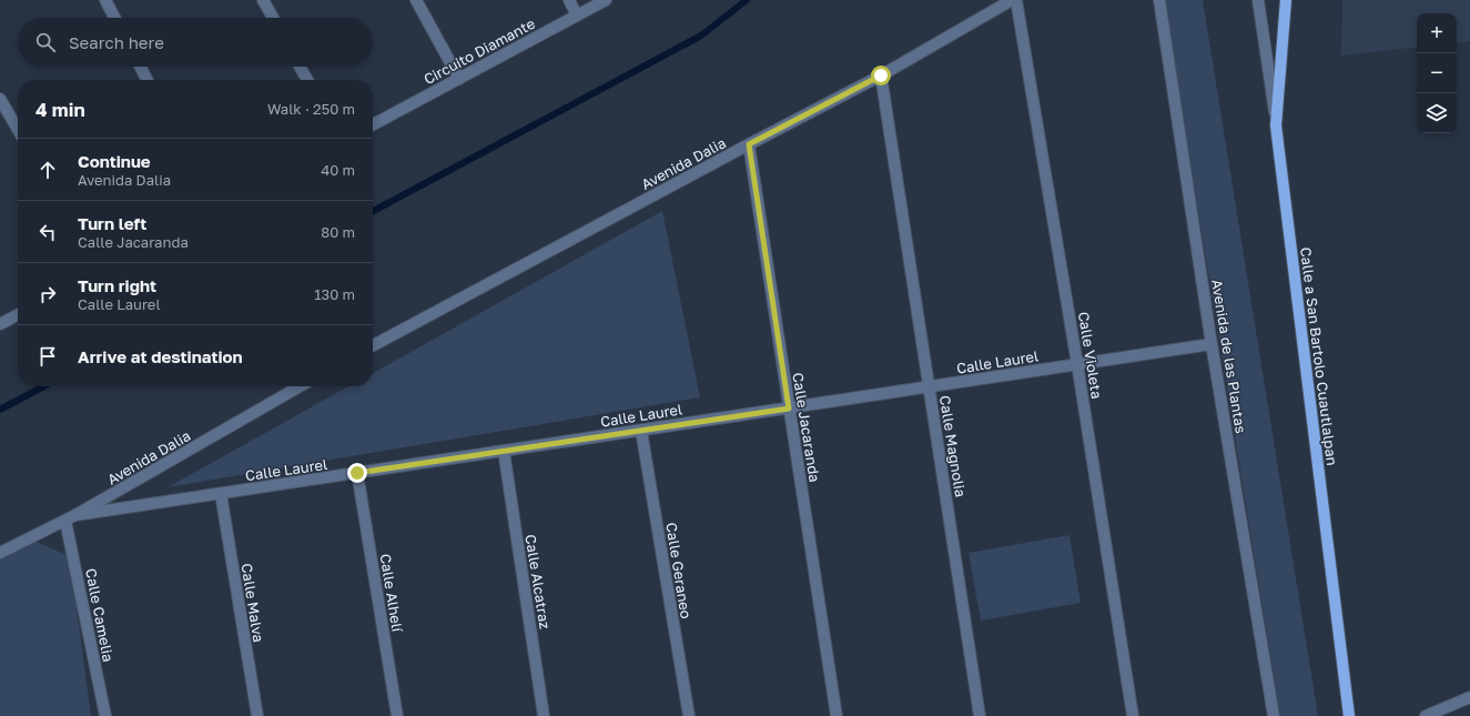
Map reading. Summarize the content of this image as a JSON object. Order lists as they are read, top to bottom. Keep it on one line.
{"streets":{"main road":["Calle a San Bartolo Cuautlalpan"],"street":["Circuito Diamante","Avenida Dalia","Calle Violeta","Avenida de las Plantas","Calle Laurel","Calle Jacaranda","Calle Magnolia","Calle Geraneo","Calle Alcatraz","Calle Alhelí","Calle Malva","Calle Camelia"]},"crossings":[["Avenida Dalia","Calle Laurel"],["Avenida Dalia","Calle Jacaranda"],["Avenida Dalia","Calle Magnolia"],["Avenida Dalia","Calle Camelia"],["Calle Violeta","Calle Laurel"],["Avenida de las Plantas","Calle Laurel"],["Calle Laurel","Calle Jacaranda"],["Calle Laurel","Calle Magnolia"],["Calle Laurel","Calle Geraneo"],["Calle Laurel","Calle Alcatraz"],["Calle Laurel","Calle Alhelí"],["Calle Laurel","Calle Malva"],["Calle Laurel","Calle Camelia"]],"page":{"map_buttons":["+","−"],"search":"Search here","heading":["4 min","Walk · 250 m"],"list":[["Continue","Avenida Dalia","40 m"],["Turn left","Calle Jacaranda","80 m"],["Turn right","Calle Laurel","130 m"],"Arrive at destination"]}}
